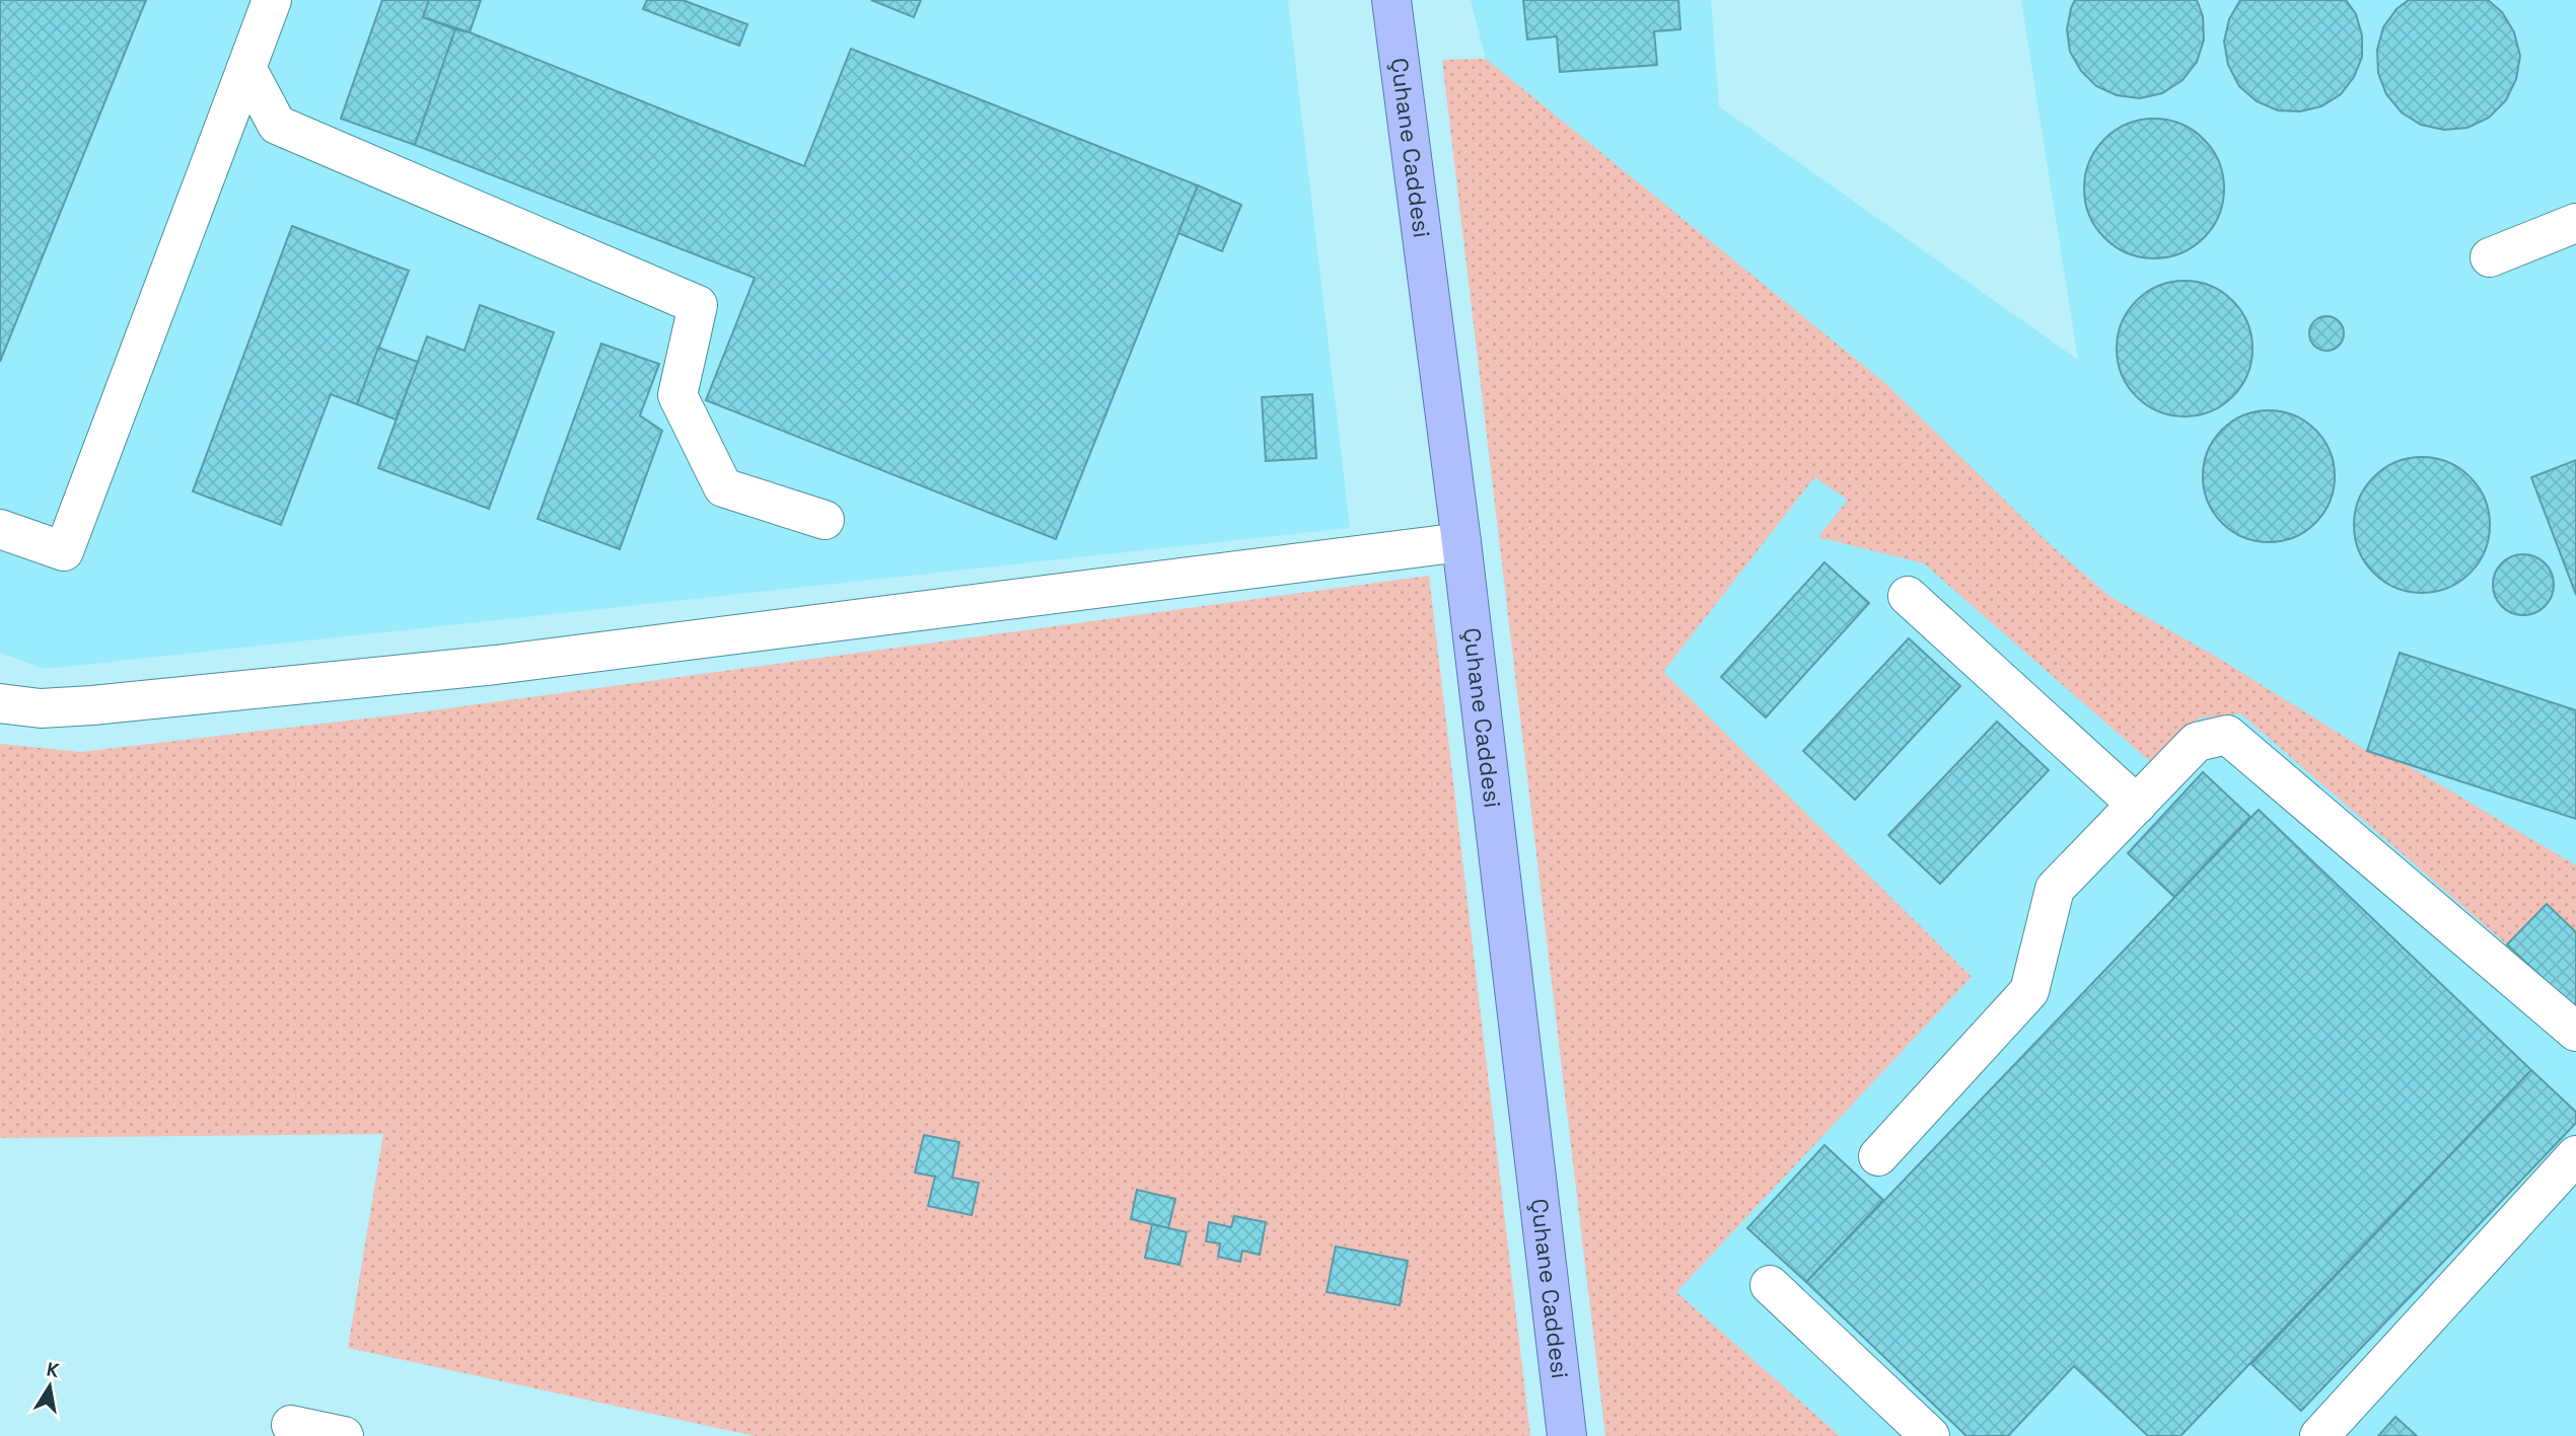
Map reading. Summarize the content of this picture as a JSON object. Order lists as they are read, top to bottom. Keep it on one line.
{"streets":{"main road":["Çuhane Caddesi"]},"north":"top"}
